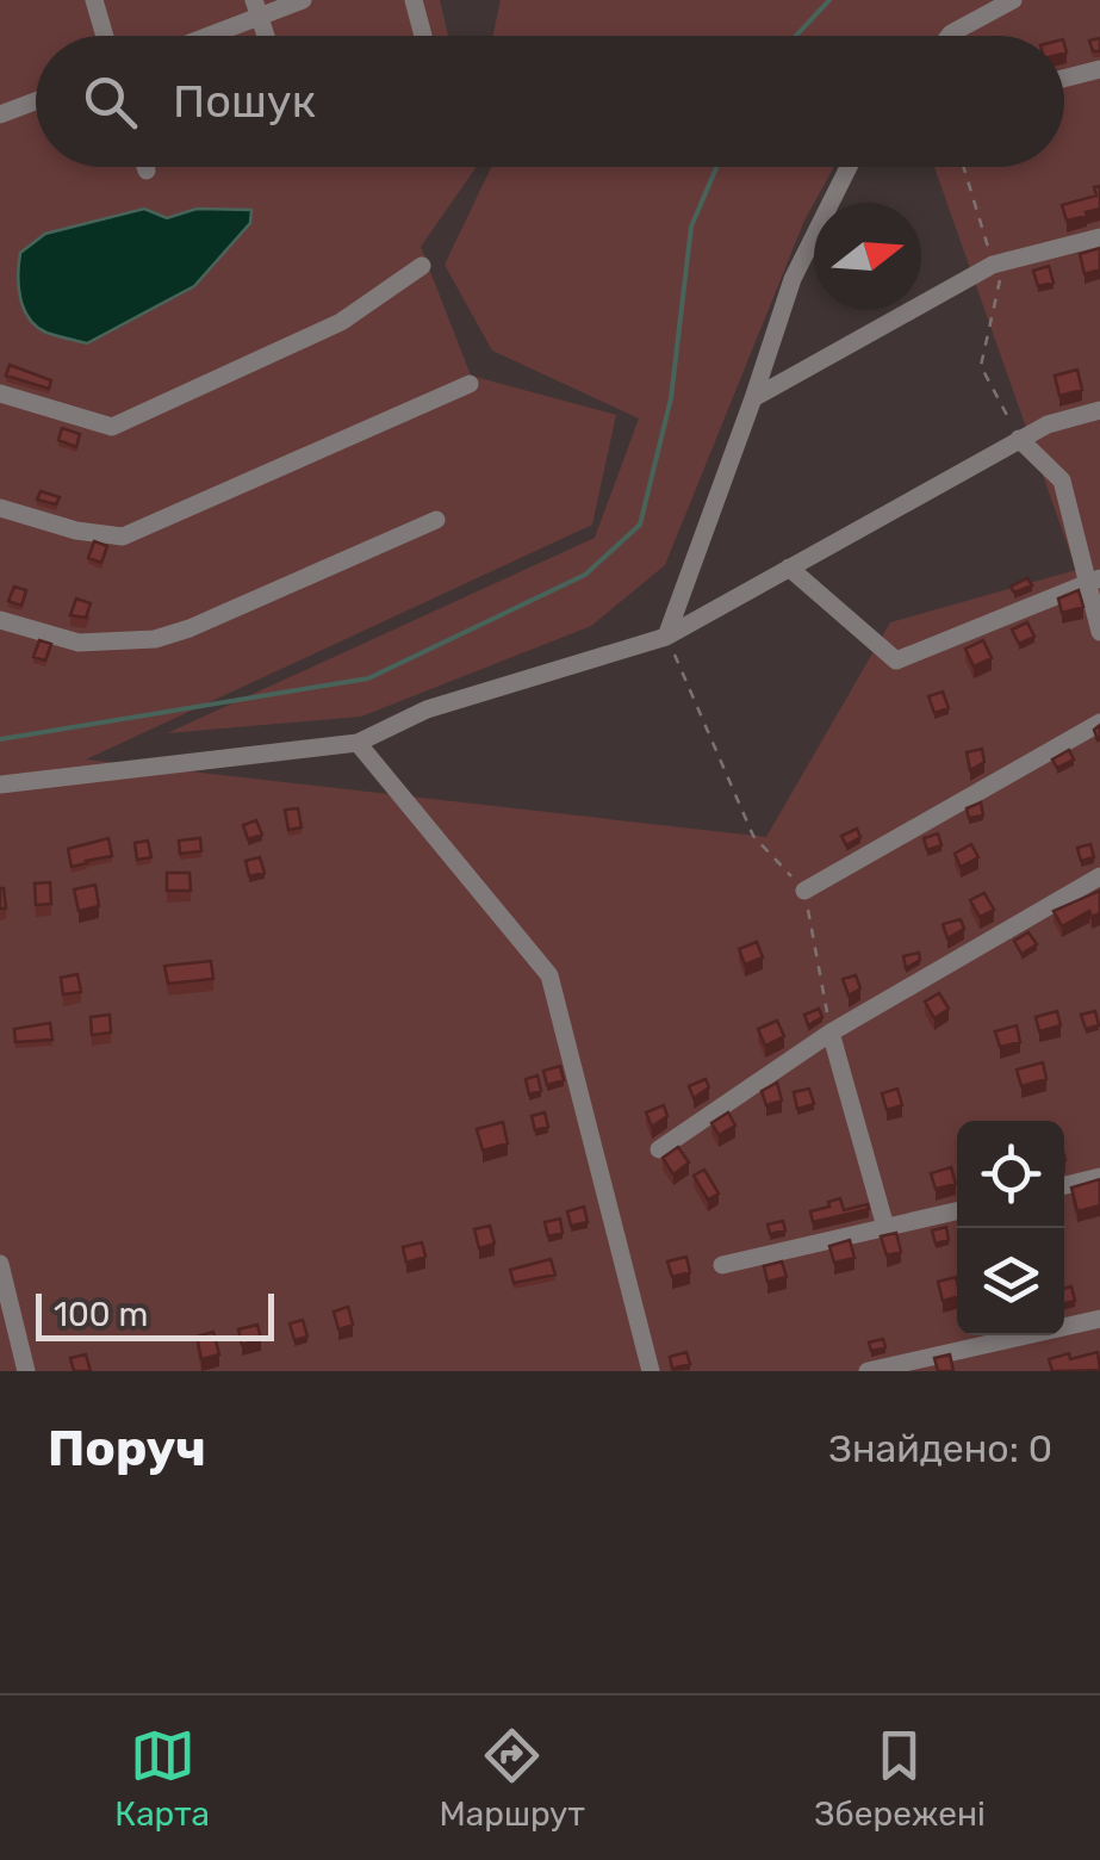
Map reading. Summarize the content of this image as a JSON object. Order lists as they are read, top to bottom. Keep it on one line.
{"scale_bar":"100 m","north":"right","page":{"search":"Пошук","scale":"100 m","heading":["Поруч","Знайдено: 0"],"nav":["Карта","Маршрут","Збережені"]}}
